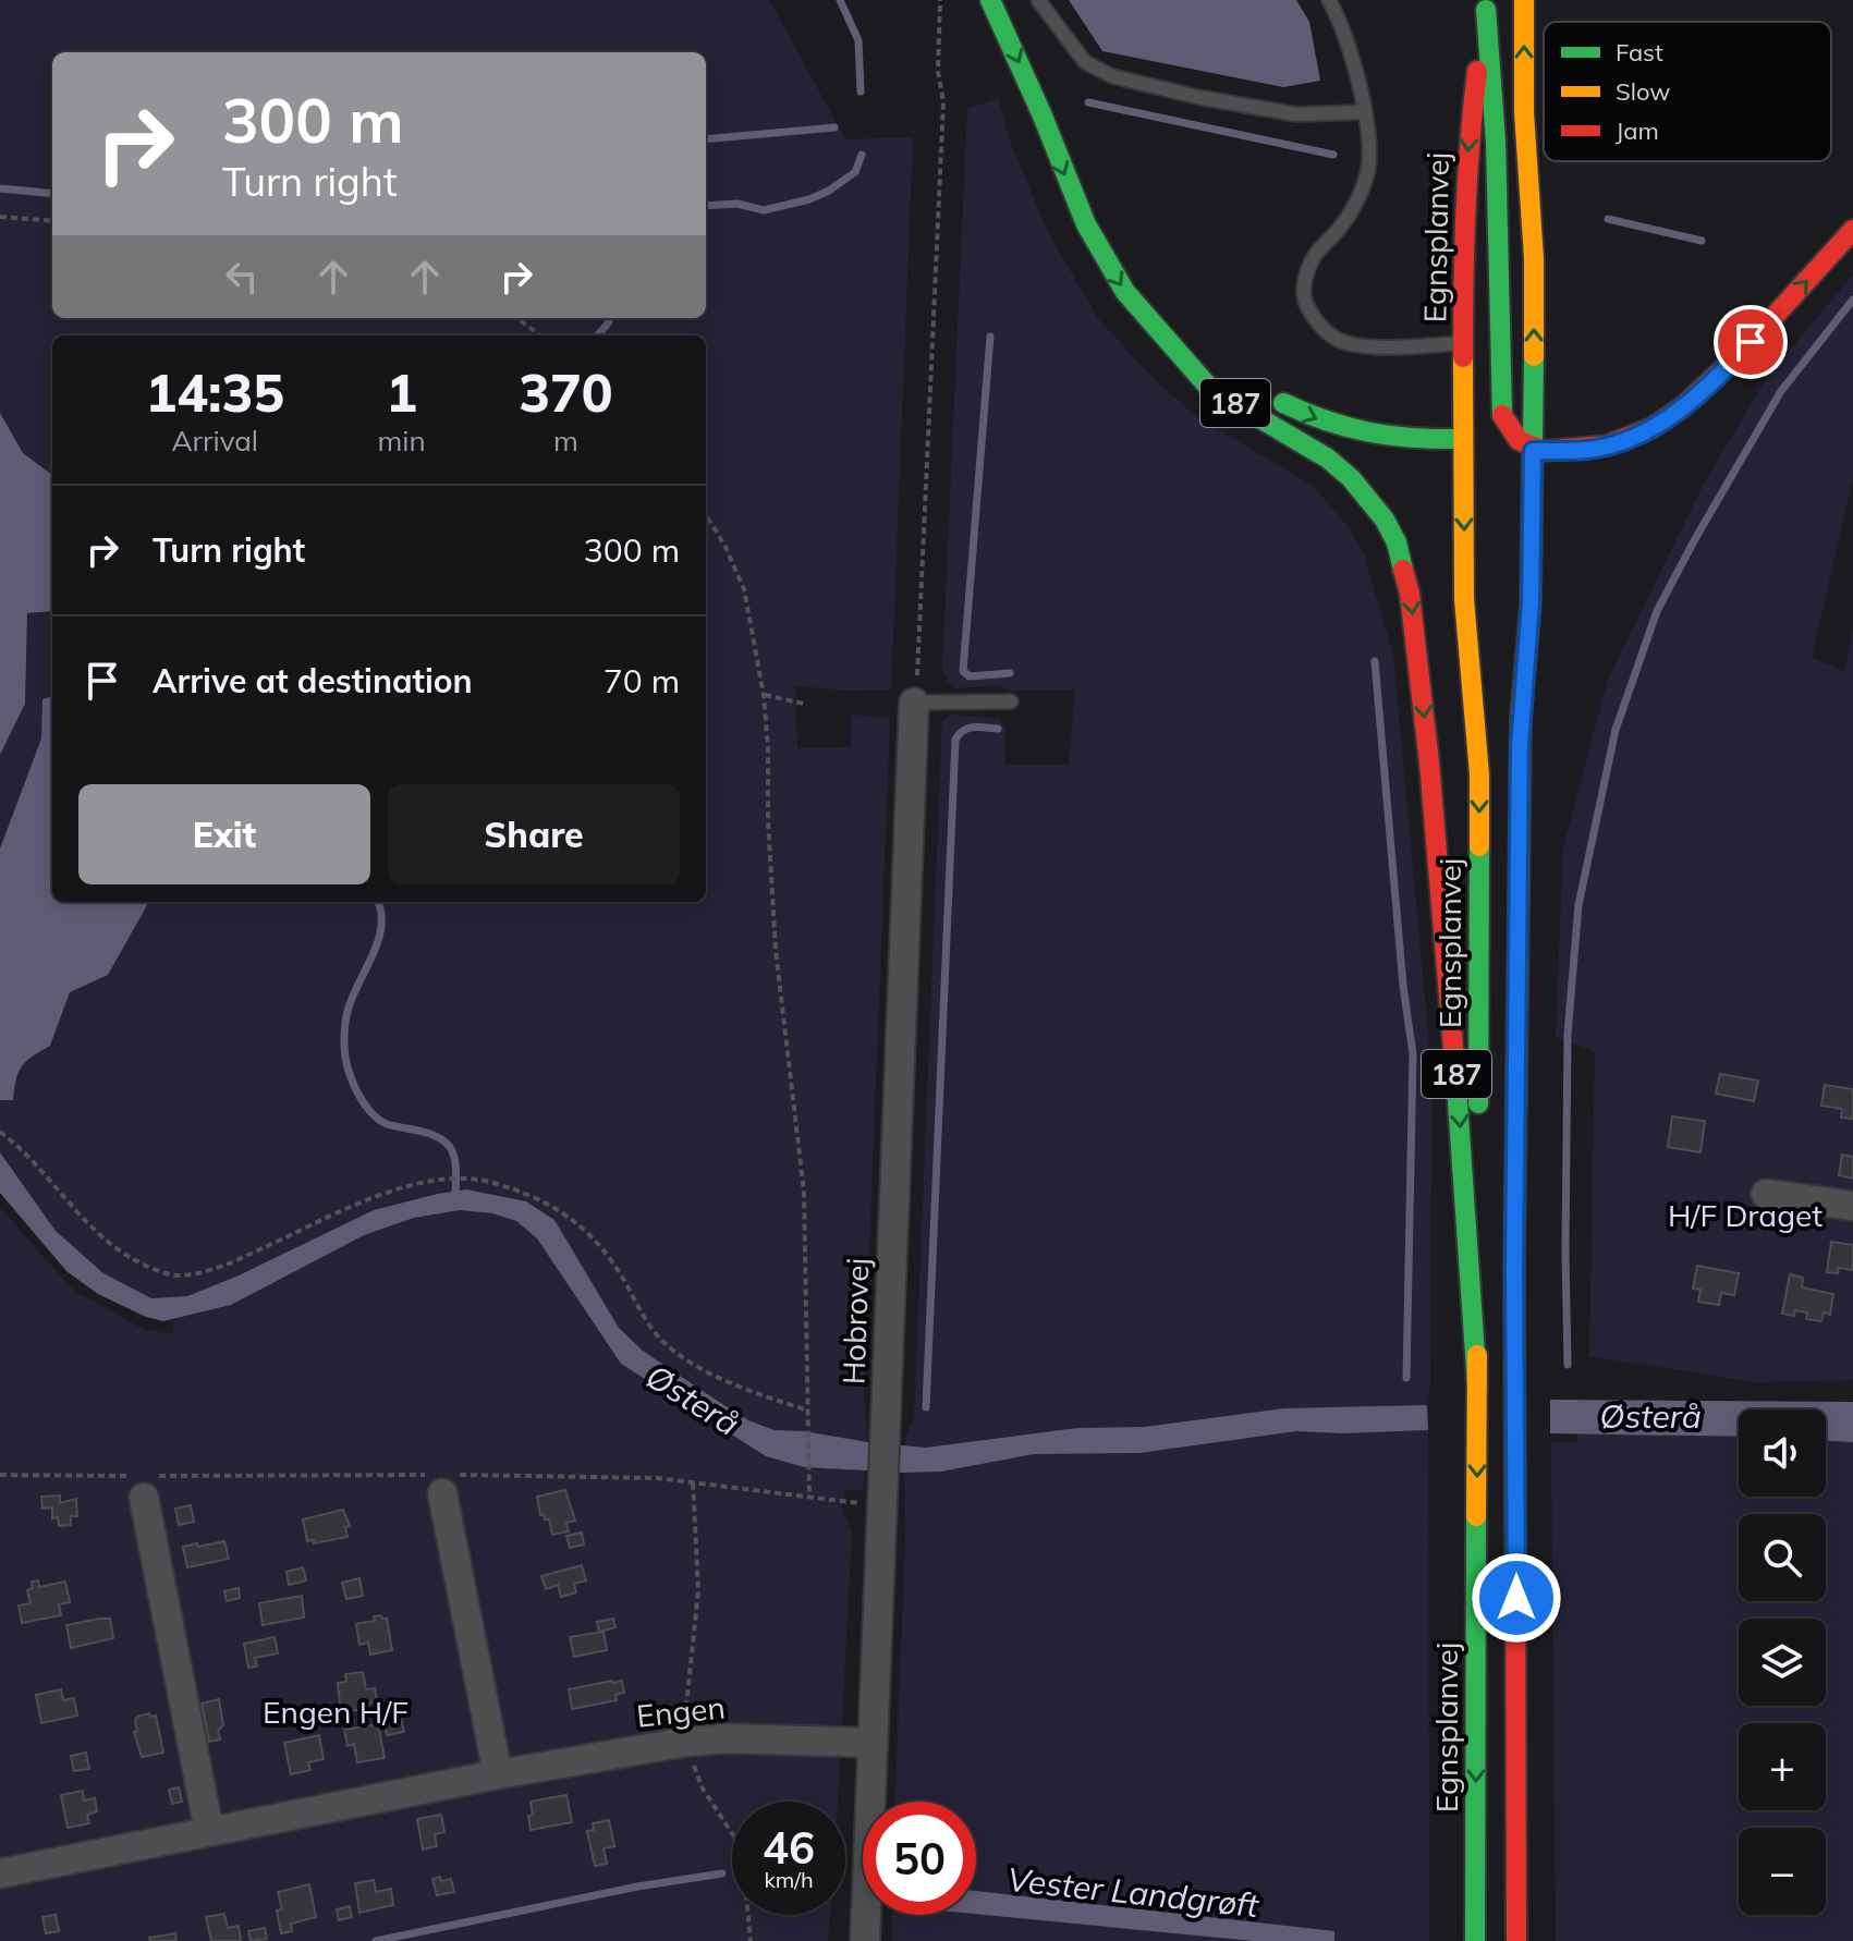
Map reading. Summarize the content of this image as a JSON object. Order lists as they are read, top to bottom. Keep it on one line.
{"streets":{"main road":["Egnsplanvej","187"],"street":["Hobrovej","Engen"]},"crossings":[["Egnsplanvej","187"],["Hobrovej","Engen"]],"water":["Østerå","Vester Landgrøft"],"parks":["H/F Draget","Engen H/F"],"legend":["Fast","Slow","Jam"],"page":{"turn":["300 m","Turn right"],"eta":["14:35","Arrival","1","min","370","m"],"list":[{"name":"Turn right","value":"300 m"},{"name":"Arrive at destination","value":"70 m"}],"buttons":["Exit","Share"],"map_buttons":["+","−"],"speed":"46 km/h","limit":"50"}}
